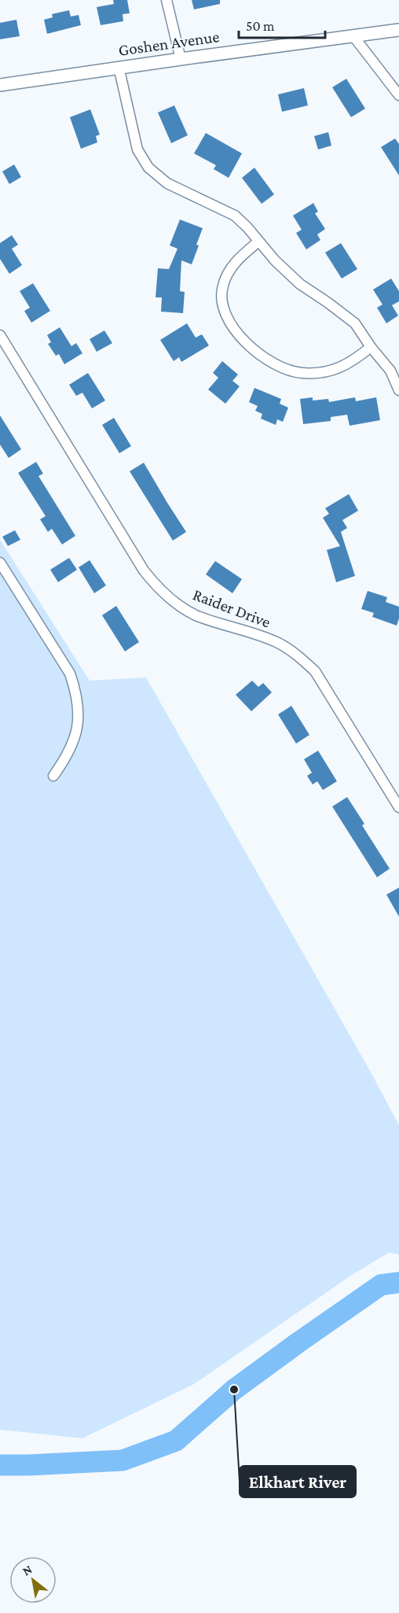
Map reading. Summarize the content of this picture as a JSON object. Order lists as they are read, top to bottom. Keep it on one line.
{"streets":{"street":["Goshen Avenue","Raider Drive"]},"places":["Elkhart River"],"scale_bar":"50 m","north":"top left"}
